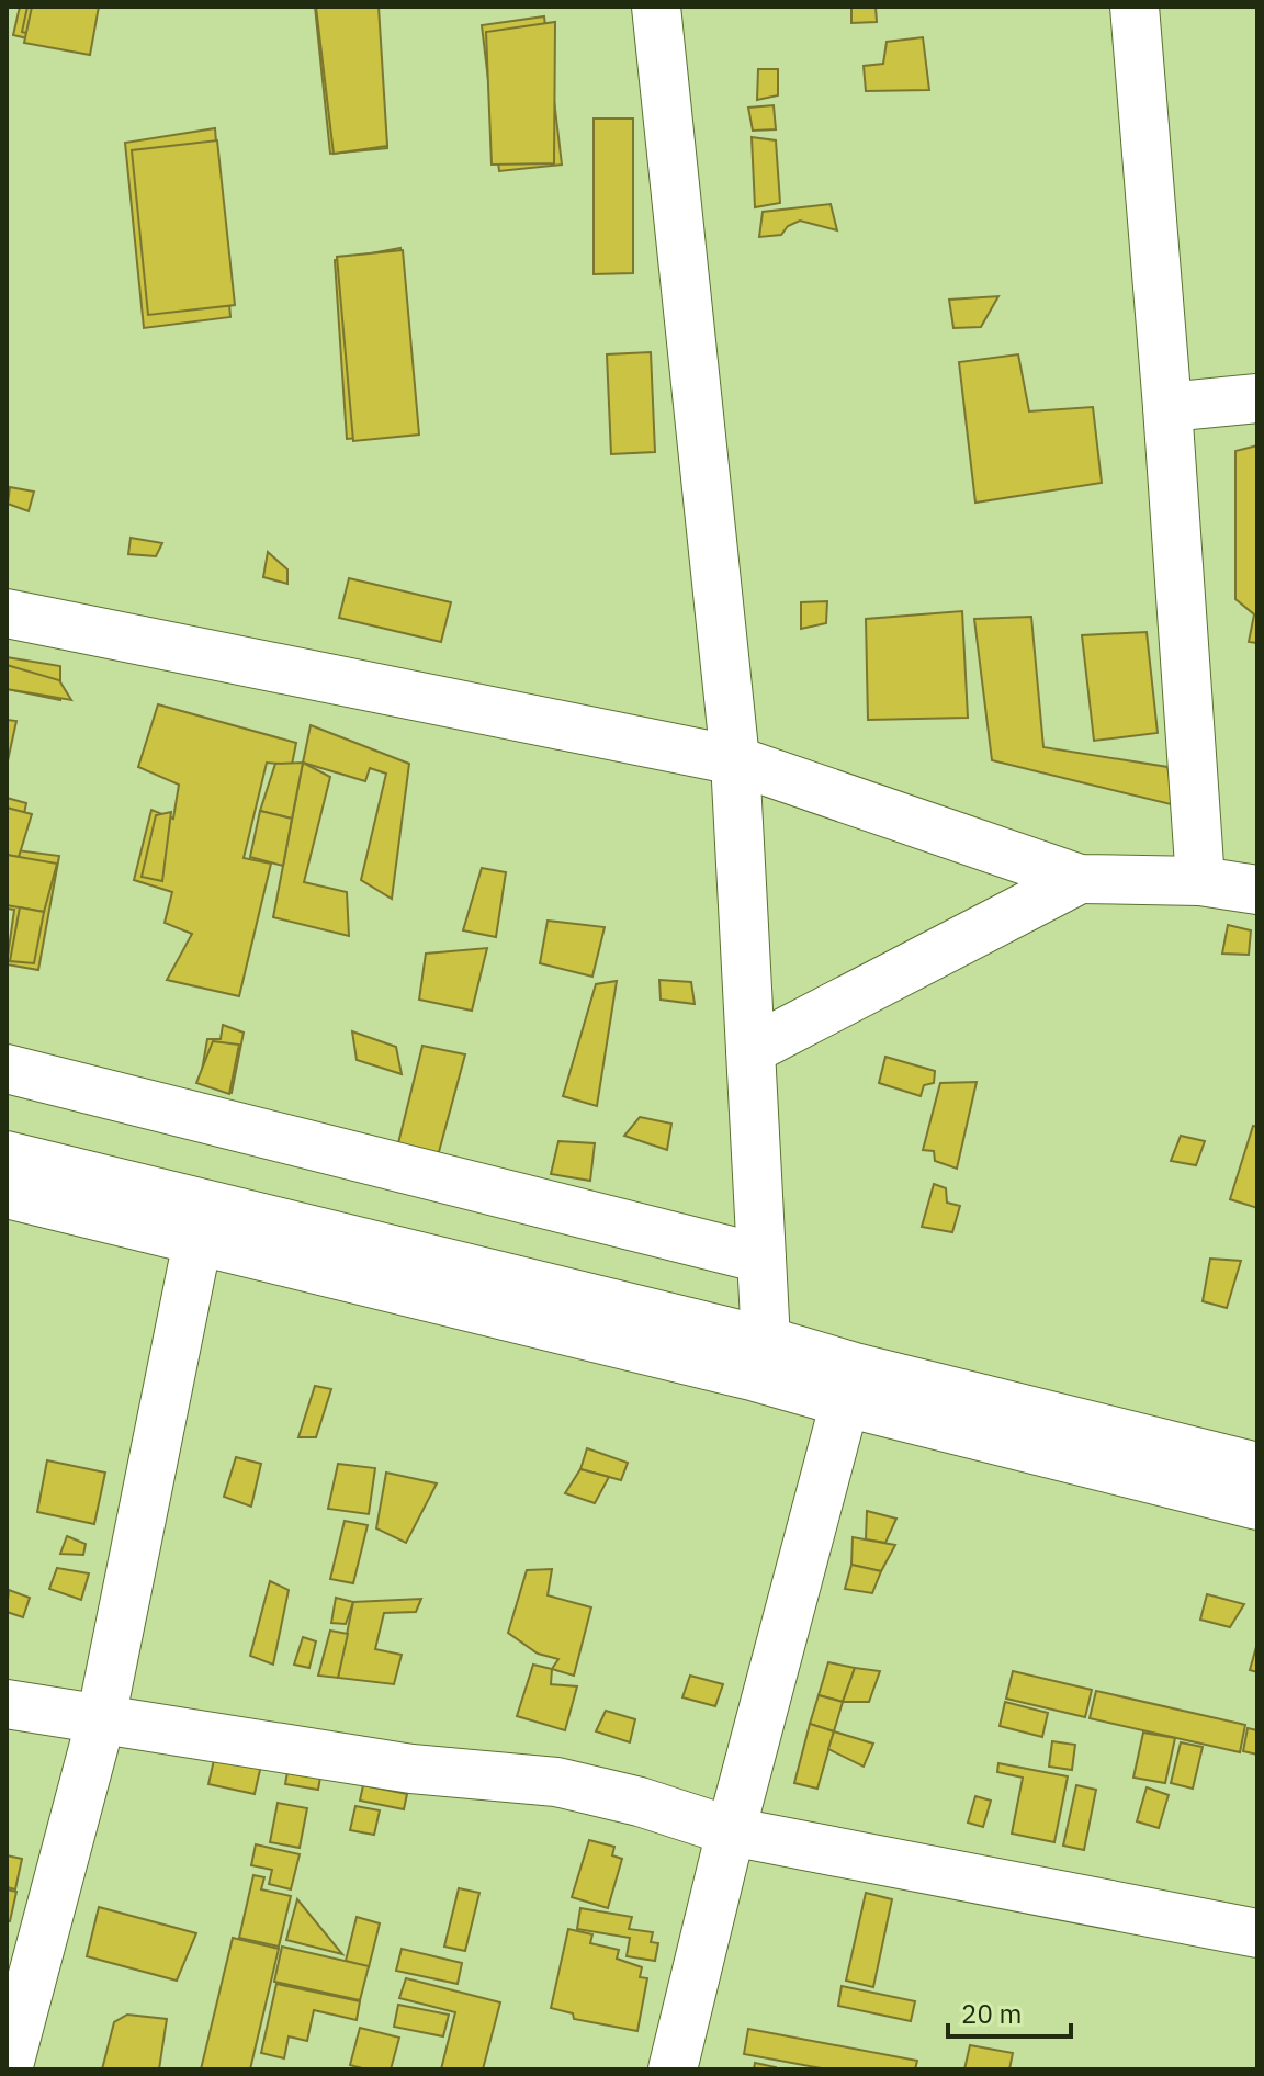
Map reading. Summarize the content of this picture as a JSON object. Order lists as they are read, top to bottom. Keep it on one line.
{"scale_bar":"20 m"}
